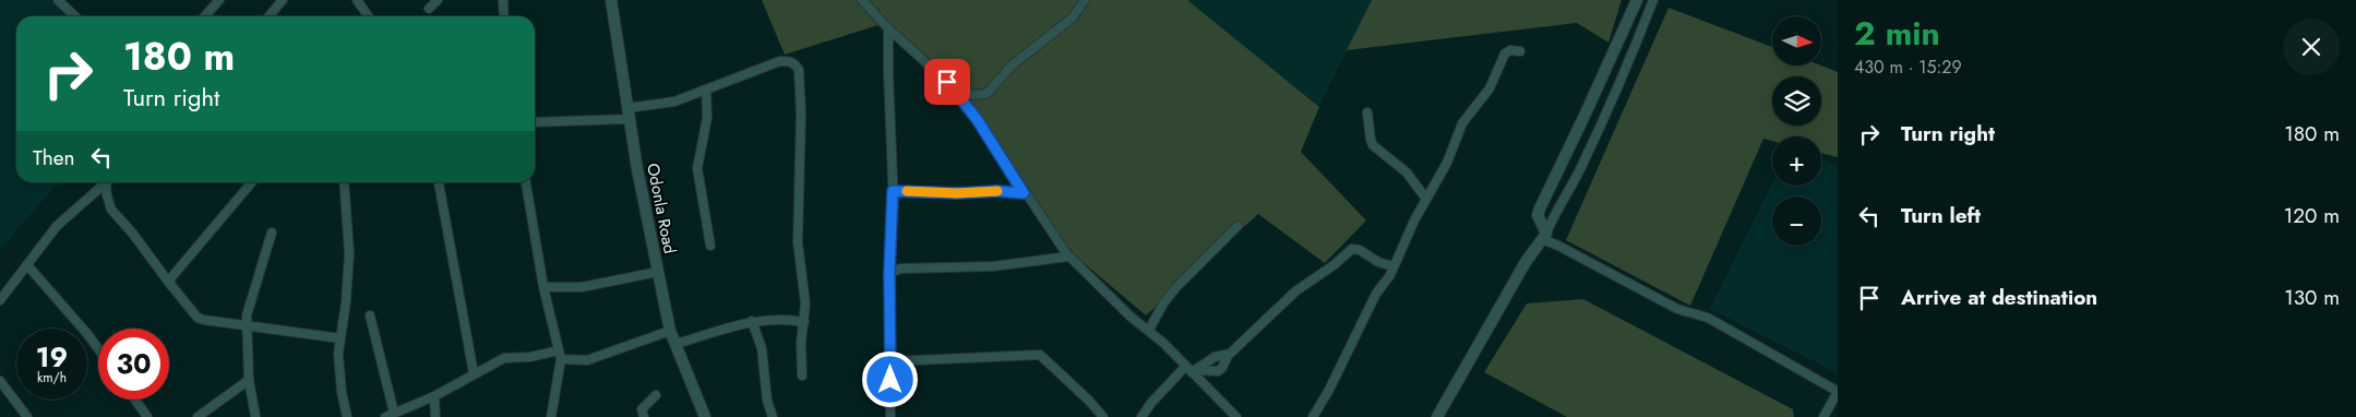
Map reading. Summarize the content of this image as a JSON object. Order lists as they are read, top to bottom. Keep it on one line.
{"streets":{"street":["Odonla Road"]},"north":"right","page":{"heading":["2 min","430 m · 15:29"],"map_buttons":["+","−"],"turn":["180 m","Turn right"],"list":[{"name":"Turn right","value":"180 m"},{"name":"Turn left","value":"120 m"},{"name":"Arrive at destination","value":"130 m"}],"then":"Then","speed":"19 km/h","limit":"30"}}
